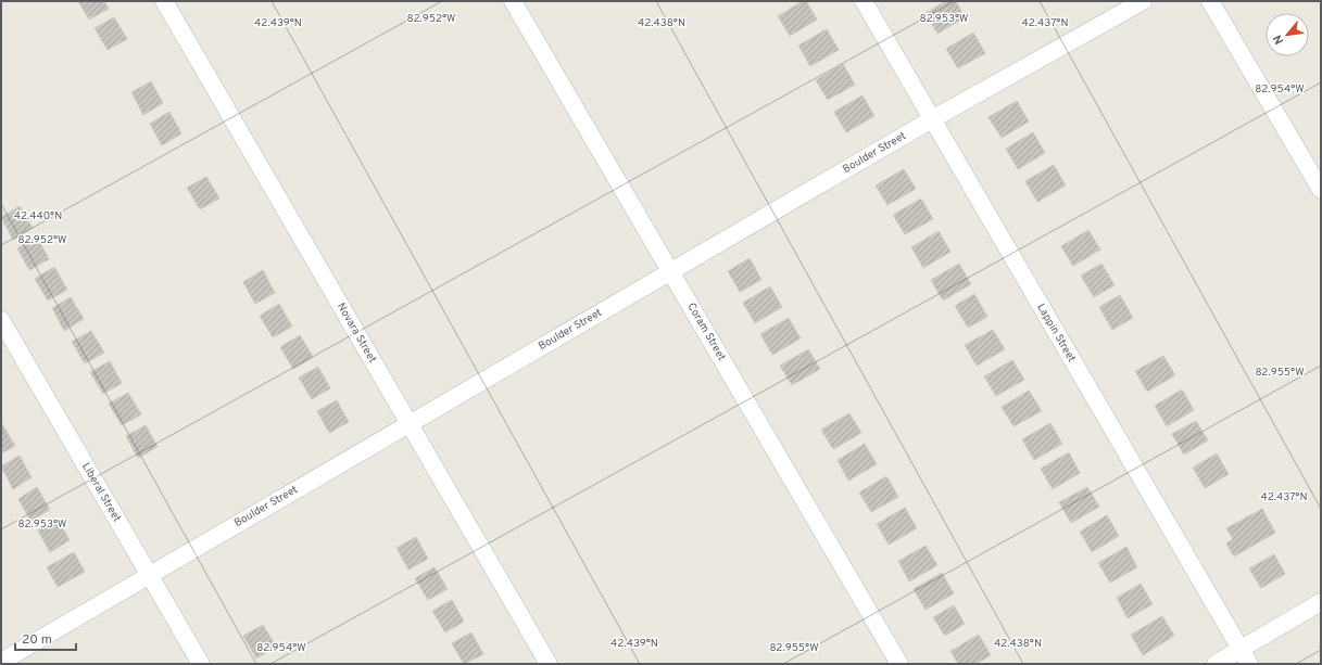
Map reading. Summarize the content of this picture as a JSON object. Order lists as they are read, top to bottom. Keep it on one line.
{"streets":{"street":["Boulder Street","Coram Street","Novara Street","Lappin Street","Liberal Street"]},"crossings":[["Boulder Street","Coram Street"],["Boulder Street","Novara Street"],["Boulder Street","Lappin Street"],["Boulder Street","Liberal Street"]],"scale_bar":"20 m","north":"bottom left","coordinates":["82.952°W","82.953°W","42.439°N","42.438°N","42.437°N","82.954°W","42.440°N","82.955°W"]}
